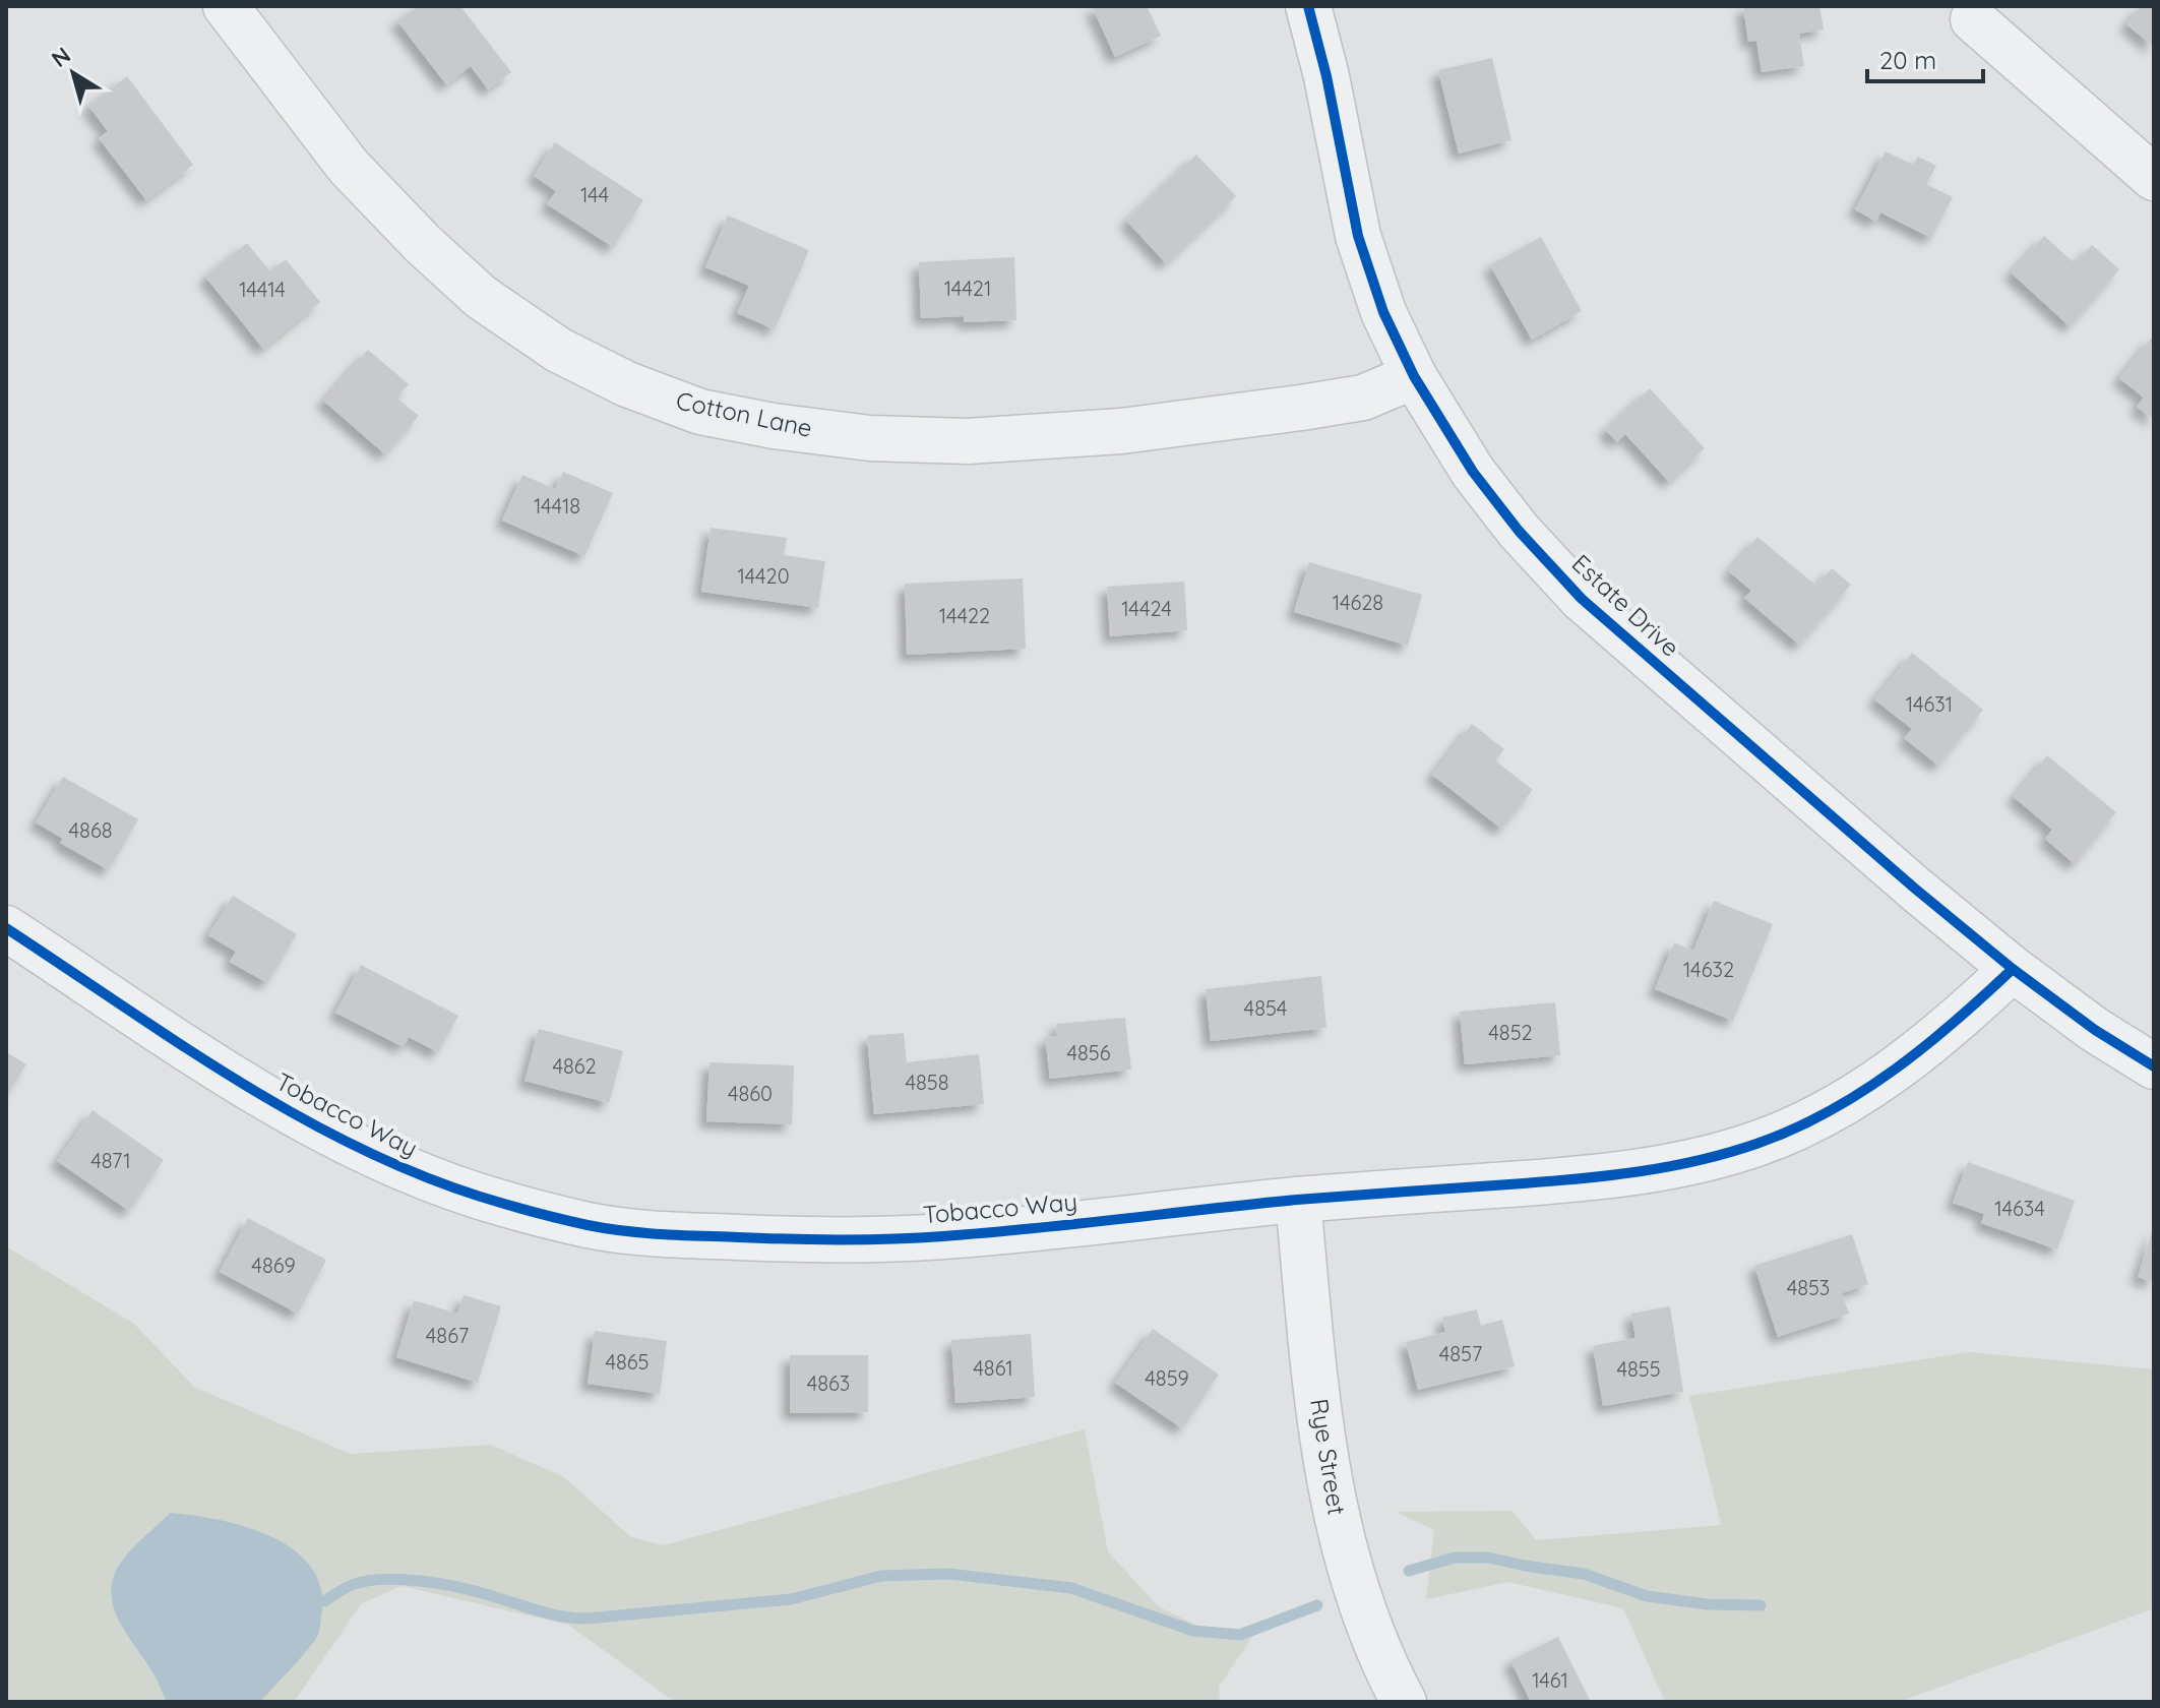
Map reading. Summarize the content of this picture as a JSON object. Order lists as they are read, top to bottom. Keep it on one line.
{"streets":{"street":["Cotton Lane","Estate Drive","Tobacco Way","Rye Street"]},"crossings":[["Cotton Lane","Estate Drive"],["Estate Drive","Tobacco Way"],["Tobacco Way","Rye Street"]],"house_numbers":["144","14421","14414","14418","14420","14628","14424","14422","14631","4868","14632","4854","4852","4856","4862","4858","4860","4871","14634","4869","4853","4867","4857","4865","4861","4855","4859","4863","1461"],"scale_bar":"20 m","north":"top left"}
